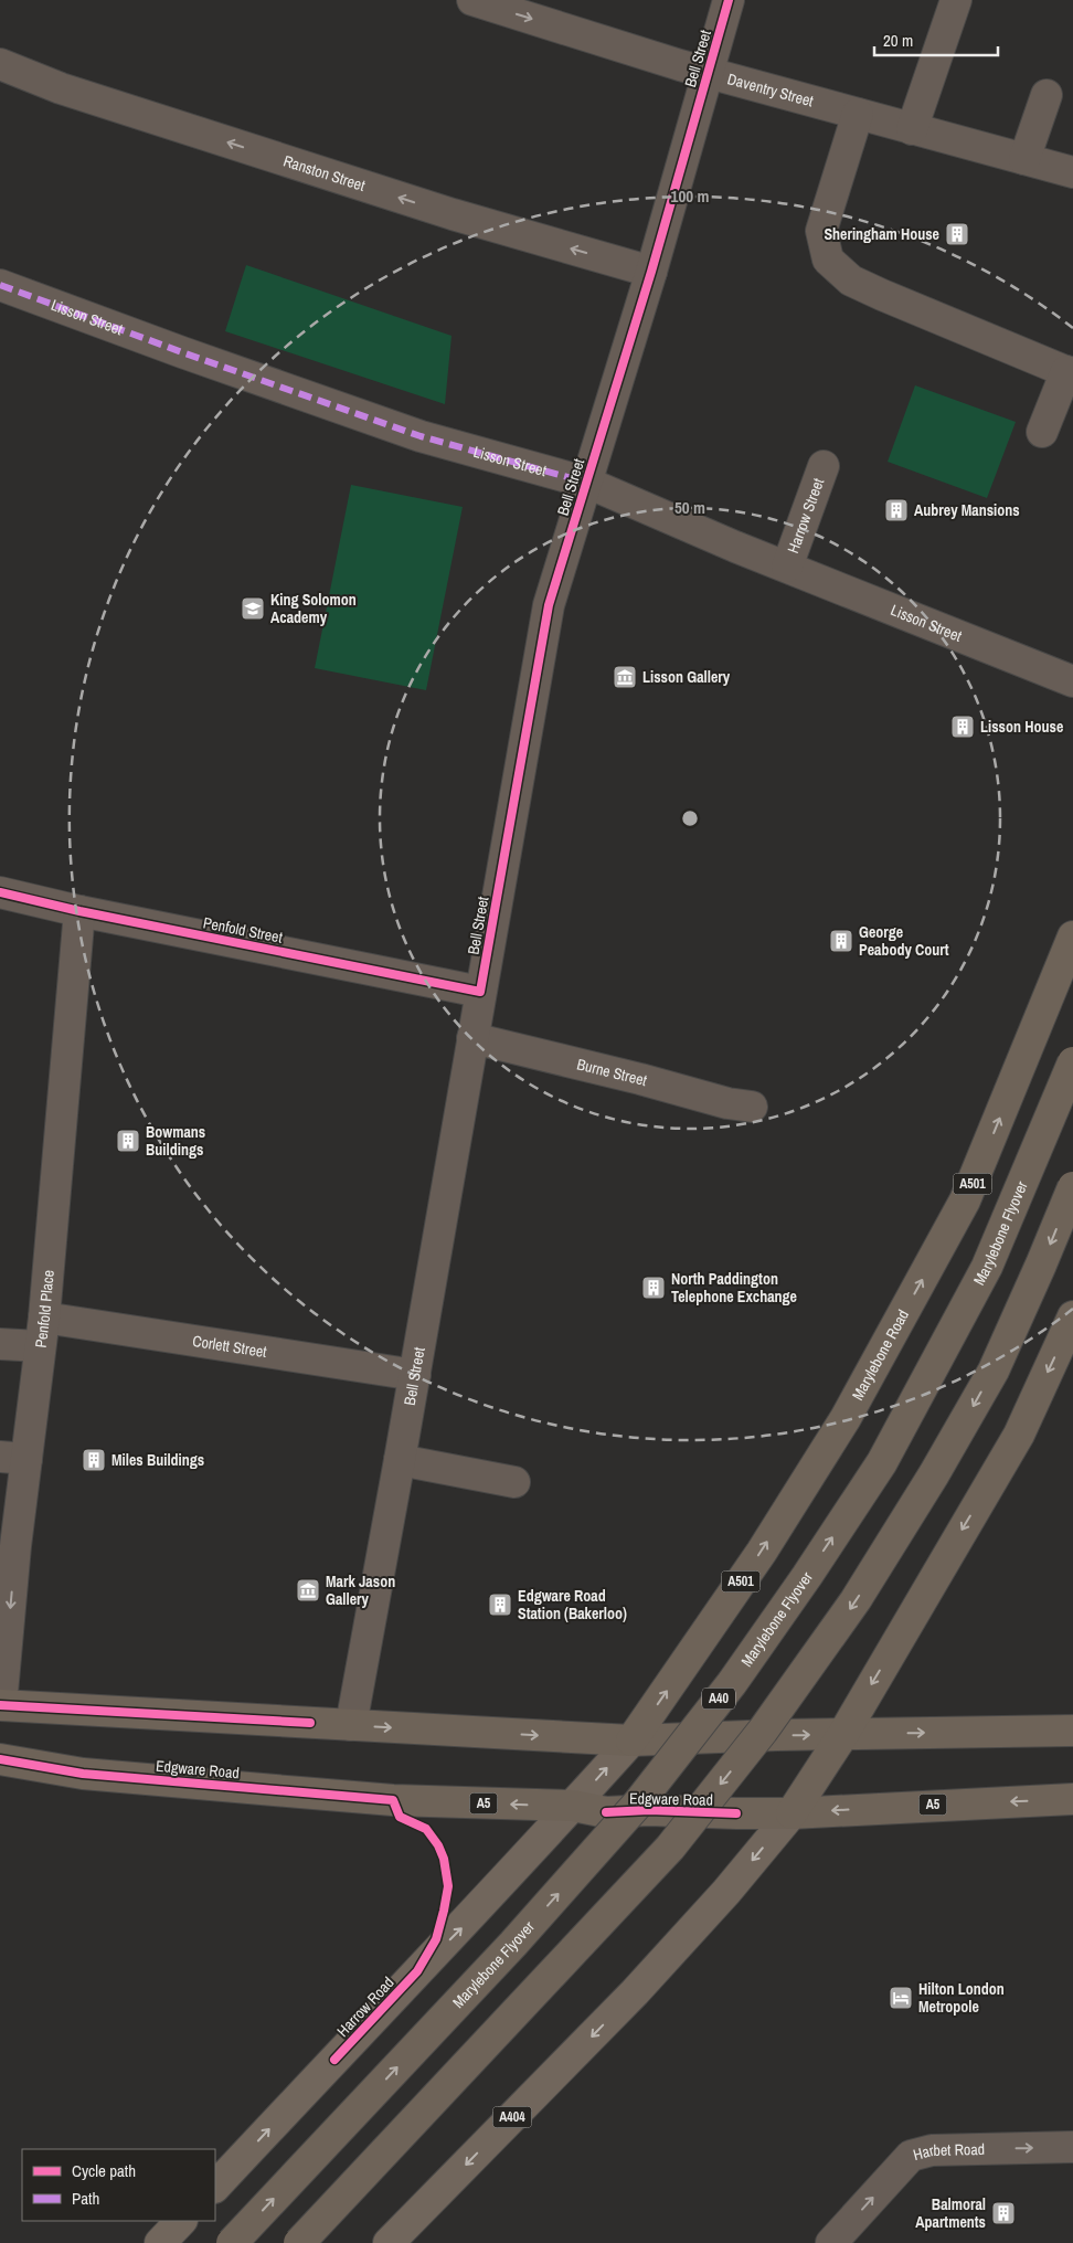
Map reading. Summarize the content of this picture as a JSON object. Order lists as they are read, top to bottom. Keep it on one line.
{"streets":{"highway":["A501","Marylebone Flyover","Marylebone Road","A40","Edgware Road","A5"],"main road":["Harrow Road","A404"],"street":["Bell Street","Daventry Street","Ranston Street","Lisson Street","Harrow Street","Penfold Street","Burne Street","Penfold Place","Corlett Street","Harbet Road"]},"crossings":[["Bell Street","Daventry Street"],["Bell Street","Ranston Street"],["Bell Street","Lisson Street"],["Bell Street","Penfold Street"],["Bell Street","Burne Street"],["Bell Street","Corlett Street"],["Lisson Street","Harrow Street"],["Penfold Street","Penfold Place"],["Penfold Place","Corlett Street"],["Marylebone Road","Harrow Road"],["Edgware Road","Harrow Road"],["Edgware Road","A404"]],"one_way":["Daventry Street","Ranston Street","Harbet Road"],"places":{"building":["Sheringham House","Aubrey Mansions","Lisson House","George Peabody Court","Bowmans Buildings","North Paddington Telephone Exchange","Miles Buildings","Edgware Road Station (Bakerloo)","Balmoral Apartments"],"school or university":["King Solomon Academy"],"museum":["Lisson Gallery","Mark Jason Gallery"],"hotel":["Hilton London Metropole"]},"legend":["Cycle path","Path"],"scale_bar":"20 m","rings":["100 m","50 m"]}
